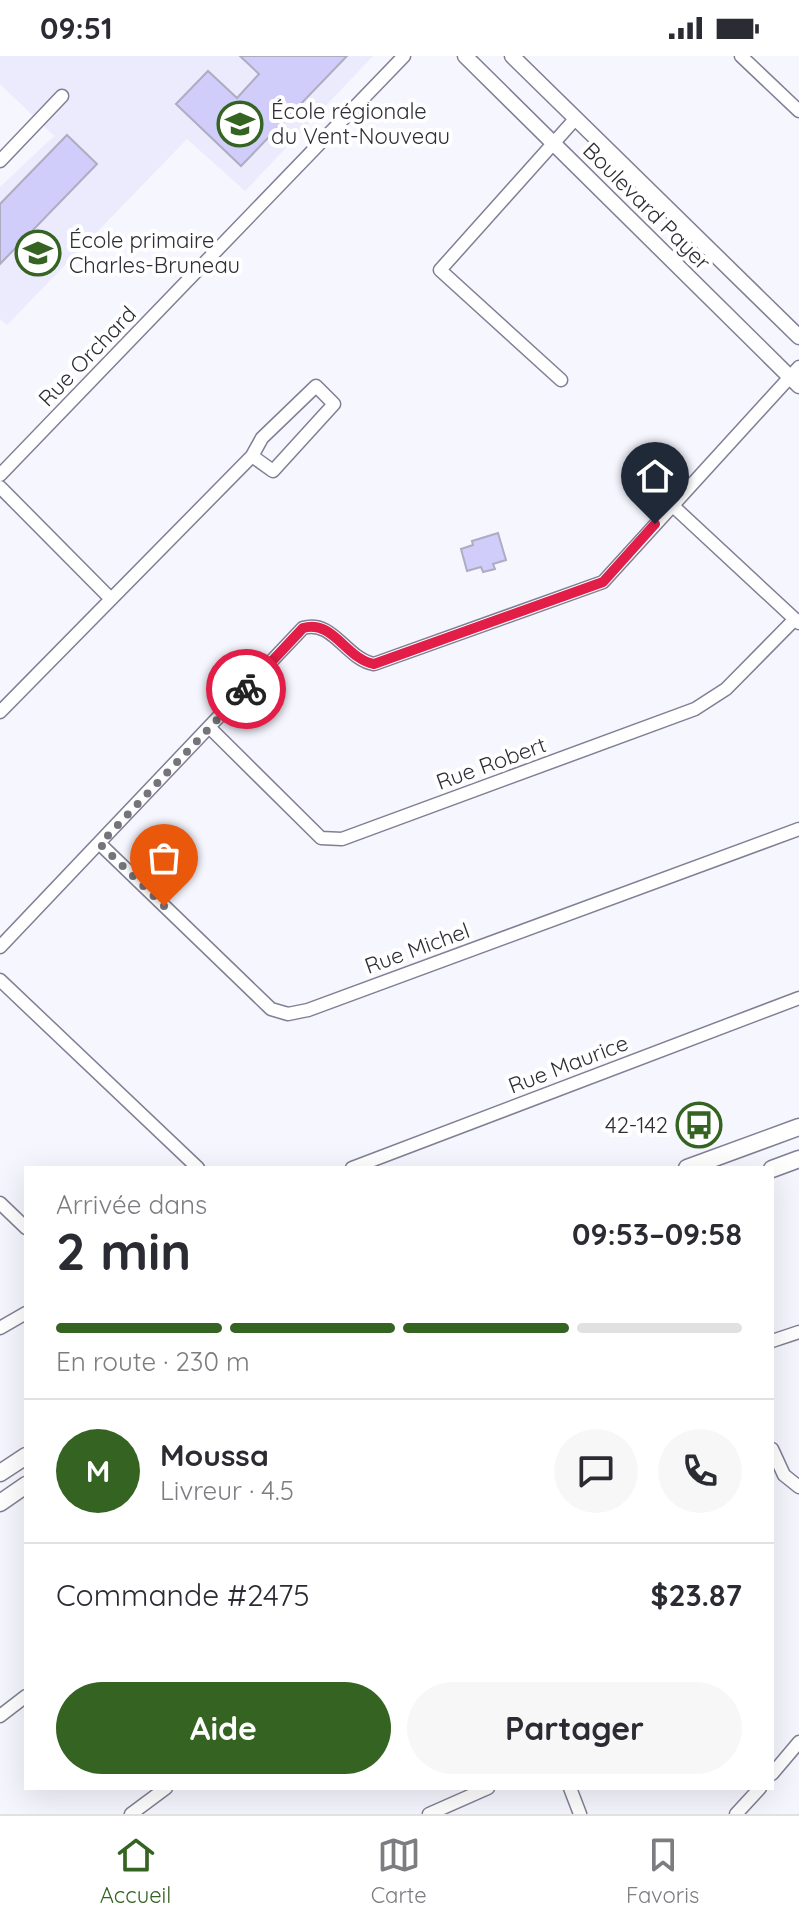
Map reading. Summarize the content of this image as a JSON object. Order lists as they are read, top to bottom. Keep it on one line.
{"streets":{"street":["Boulevard Payer","Rue Orchard","Rue Robert","Rue Michel","Rue Maurice"]},"places":{"school or university":["École régionale du Vent-Nouveau","École primaire Charles-Bruneau"],"bus stop":["42-142"]},"page":{"status":"09:51","heading":["2 min","Arrivée dans","09:53–09:58"],"panel":["Moussa","Livreur · 4.5","Commande #2475","$23.87"],"bar":"En route · 230 m","round":"M","buttons":["Aide","Partager"],"tabs":["Accueil","Carte","Favoris"]}}
